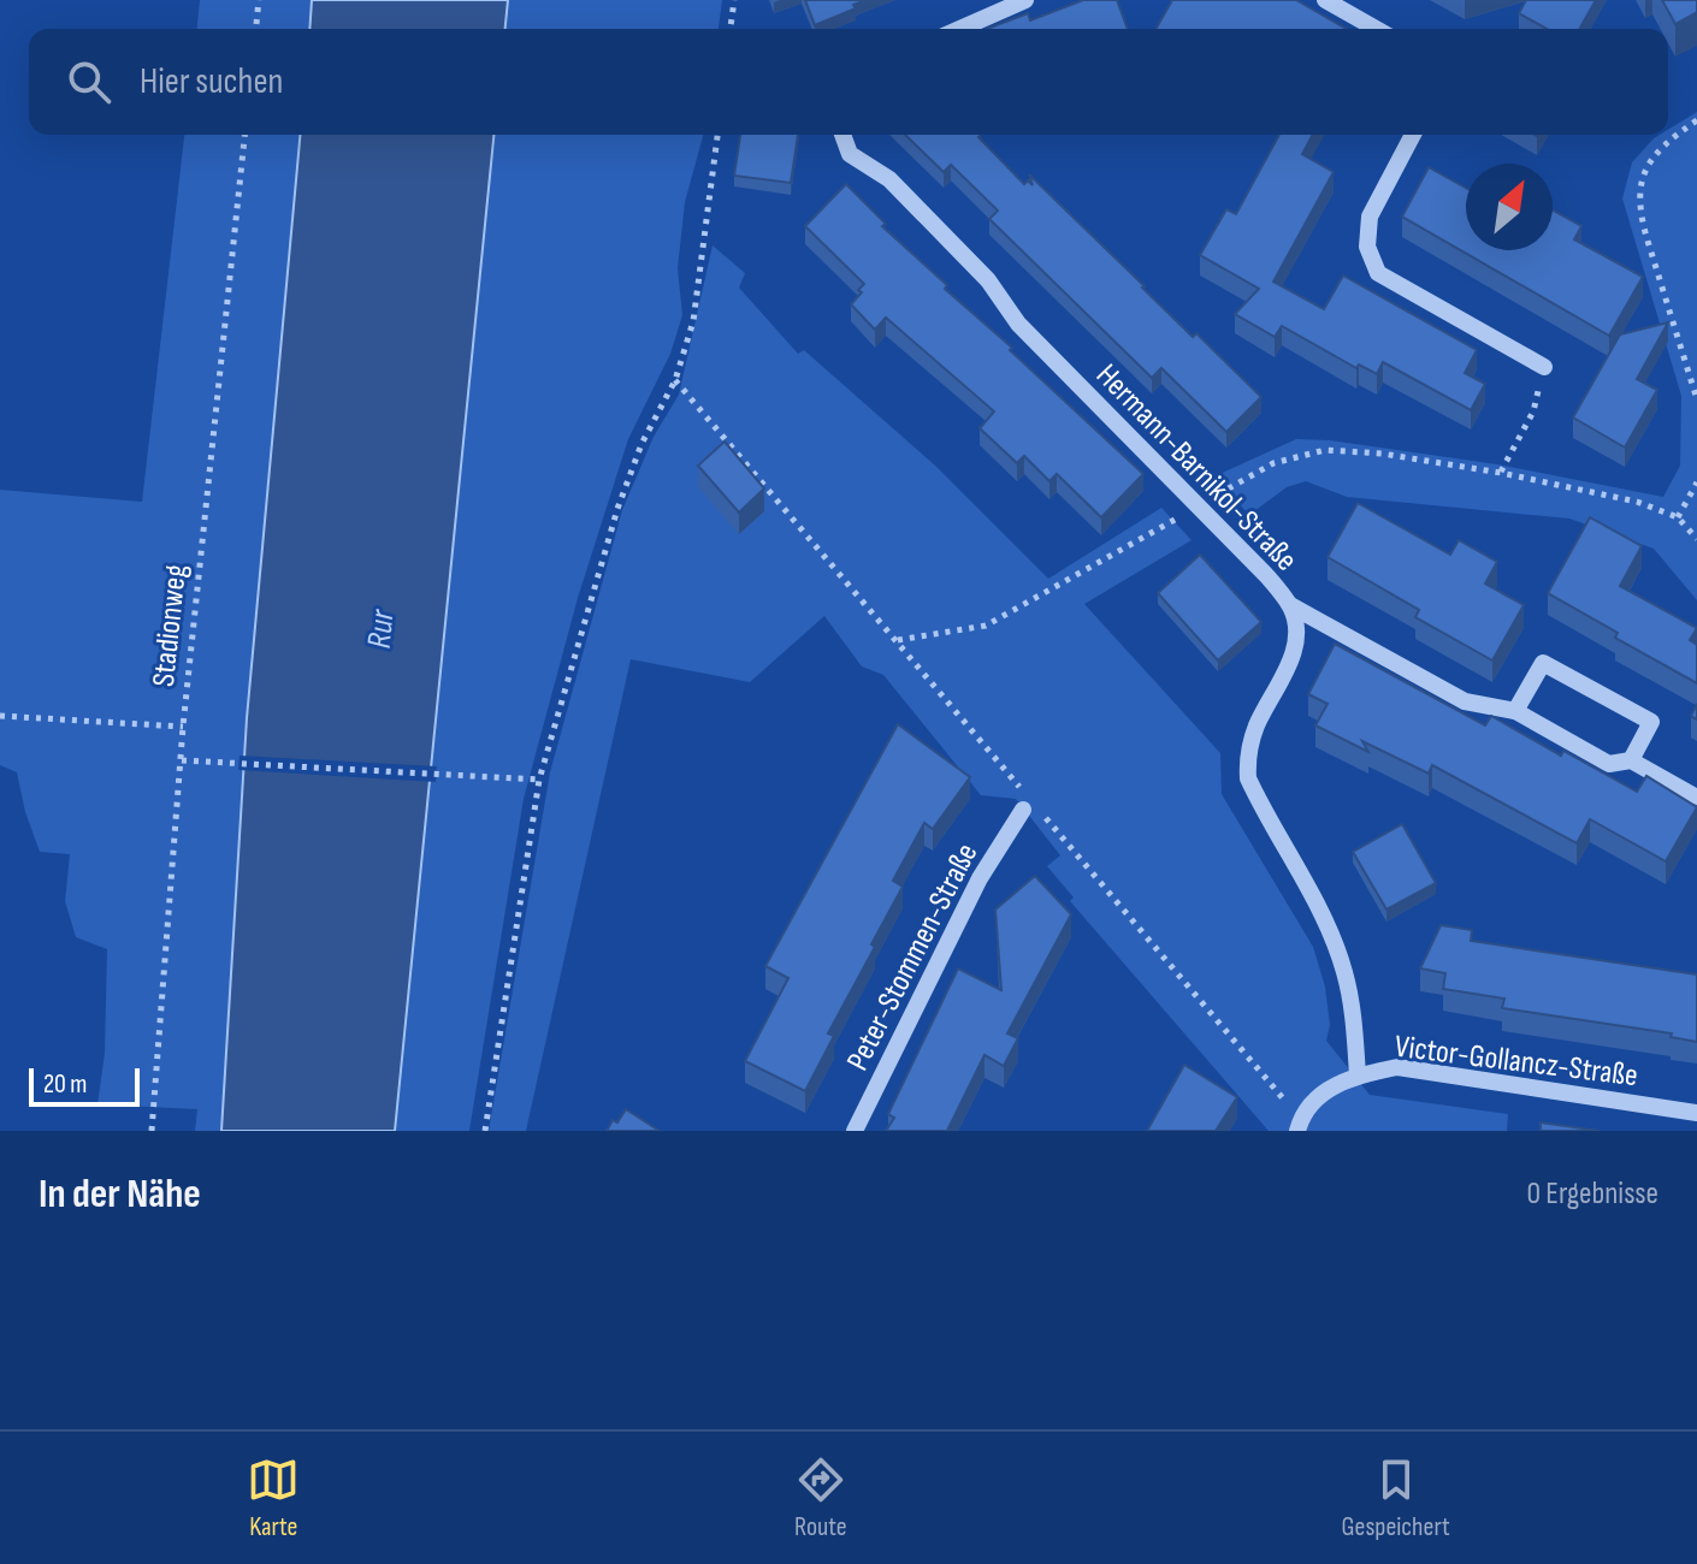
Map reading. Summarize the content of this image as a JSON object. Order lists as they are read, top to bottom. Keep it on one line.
{"streets":{"street":["Hermann-Barnikol-Straße","Peter-Stommen-Straße","Victor-Gollancz-Straße"],"path":["Stadionweg"]},"crossings":[["Hermann-Barnikol-Straße","Victor-Gollancz-Straße"]],"water":["Rur"],"scale_bar":"20 m","north":"top right","page":{"search":"Hier suchen","scale":"20 m","heading":["In der Nähe","0 Ergebnisse"],"nav":["Karte","Route","Gespeichert"]}}
